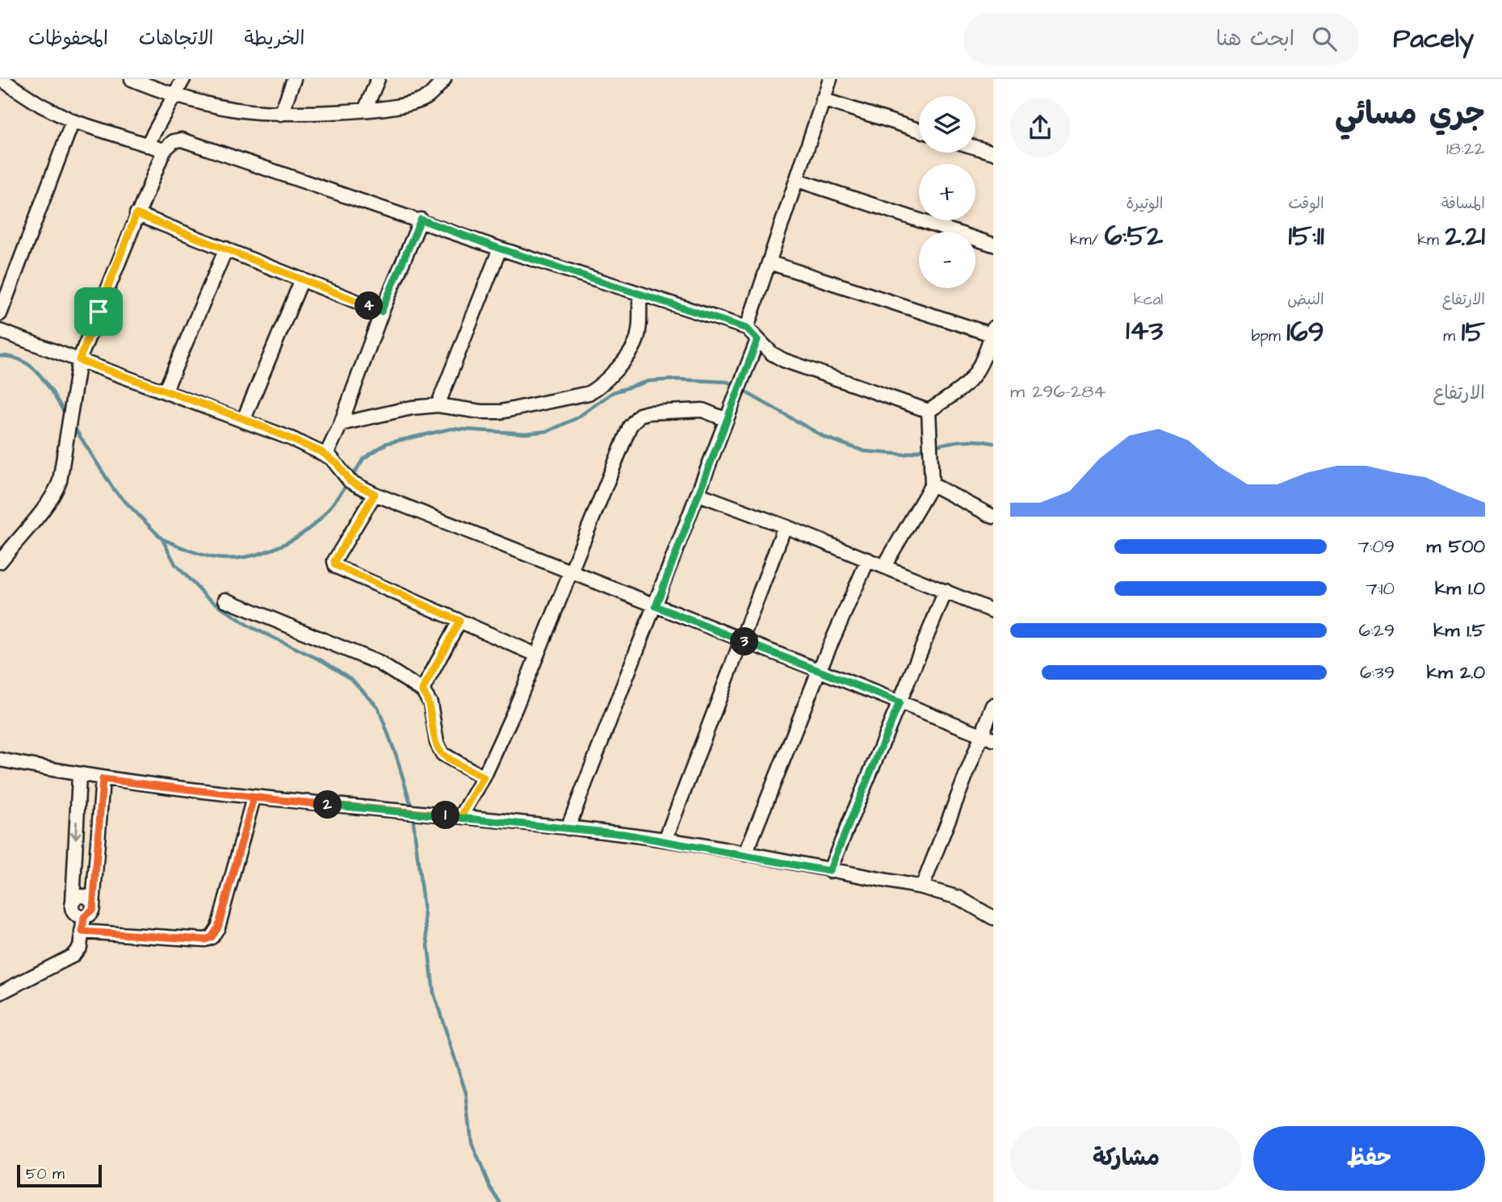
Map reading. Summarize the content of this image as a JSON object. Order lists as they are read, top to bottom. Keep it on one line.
{"scale_bar":"50 m","page":{"header":"Pacely","search":"ابحث هنا","nav":["الخريطة","الاتجاهات","المحفوظات"],"heading":["جري مسائي","18:22"],"map_buttons":["+","−"],"stats":[["المسافة","2.21 km"],["الوقت","15:11"],["الوتيرة","6:52 /km"],["الارتفاع","15 m"],["النبض","169 bpm"],["kcal","143"]],"pins":["4","3","2","1"],"chart":["الارتفاع","284–296 m"],"list":[{"name":"500 m","note":"7:09"},{"name":"1.0 km","note":"7:10"},{"name":"1.5 km","note":"6:29"},{"name":"2.0 km","note":"6:39"}],"buttons":["حفظ","مشاركة"],"scale":"50 m"}}
